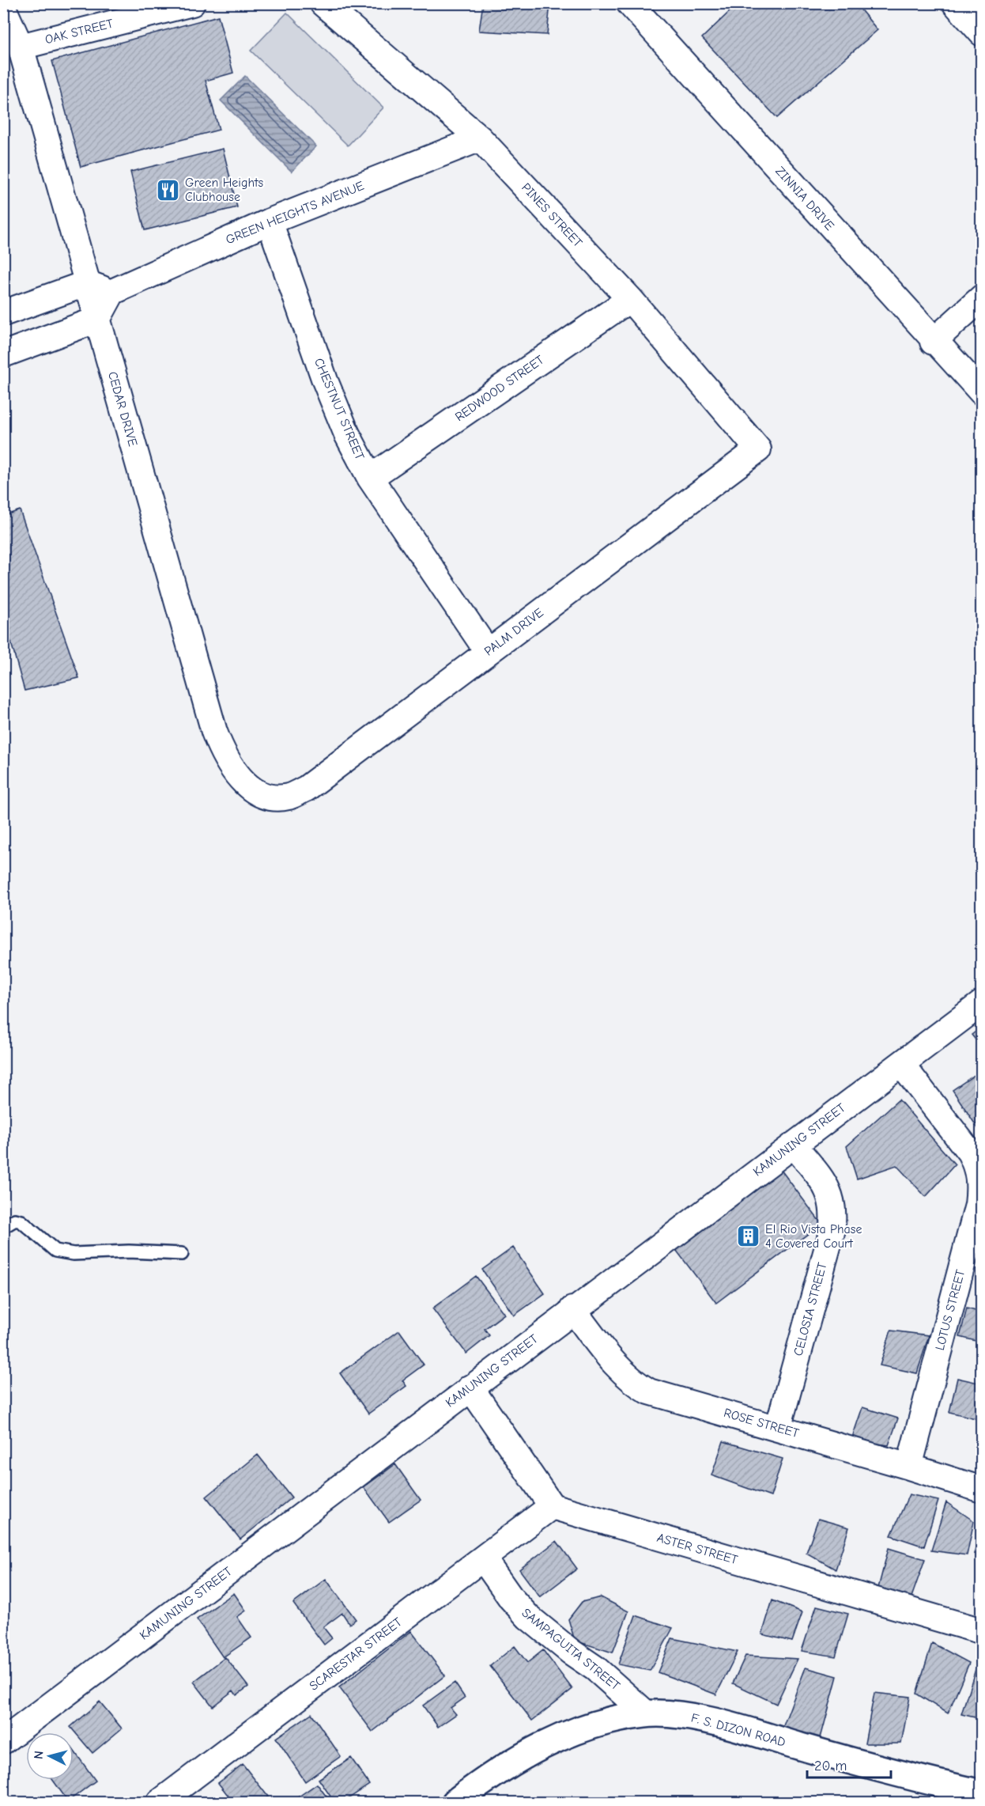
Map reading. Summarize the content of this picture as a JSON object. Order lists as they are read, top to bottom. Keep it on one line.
{"streets":{"main road":["F. S. DIZON ROAD"],"street":["OAK STREET","ZINNIA DRIVE","GREEN HEIGHTS AVENUE","PINES STREET","REDWOOD STREET","CEDAR DRIVE","CHESTNUT STREET","PALM DRIVE","KAMUNING STREET","CELOSIA STREET","LOTUS STREET","ROSE STREET","ASTER STREET","SAMPAGUITA STREET","SCARESTAR STREET"]},"crossings":[["OAK STREET","CEDAR DRIVE"],["GREEN HEIGHTS AVENUE","PINES STREET"],["GREEN HEIGHTS AVENUE","CHESTNUT STREET"],["PINES STREET","REDWOOD STREET"],["PINES STREET","PALM DRIVE"],["REDWOOD STREET","CHESTNUT STREET"],["CEDAR DRIVE","PALM DRIVE"],["CHESTNUT STREET","PALM DRIVE"],["KAMUNING STREET","CELOSIA STREET"],["KAMUNING STREET","LOTUS STREET"],["KAMUNING STREET","ROSE STREET"],["CELOSIA STREET","ROSE STREET"],["LOTUS STREET","ROSE STREET"],["ASTER STREET","SCARESTAR STREET"],["SAMPAGUITA STREET","SCARESTAR STREET"],["SAMPAGUITA STREET","F. S. DIZON ROAD"]],"places":{"restaurant":["Green Heights Clubhouse"],"building":["El Rio Vista Phase 4 Covered Court"]},"scale_bar":"20 m","north":"left"}
